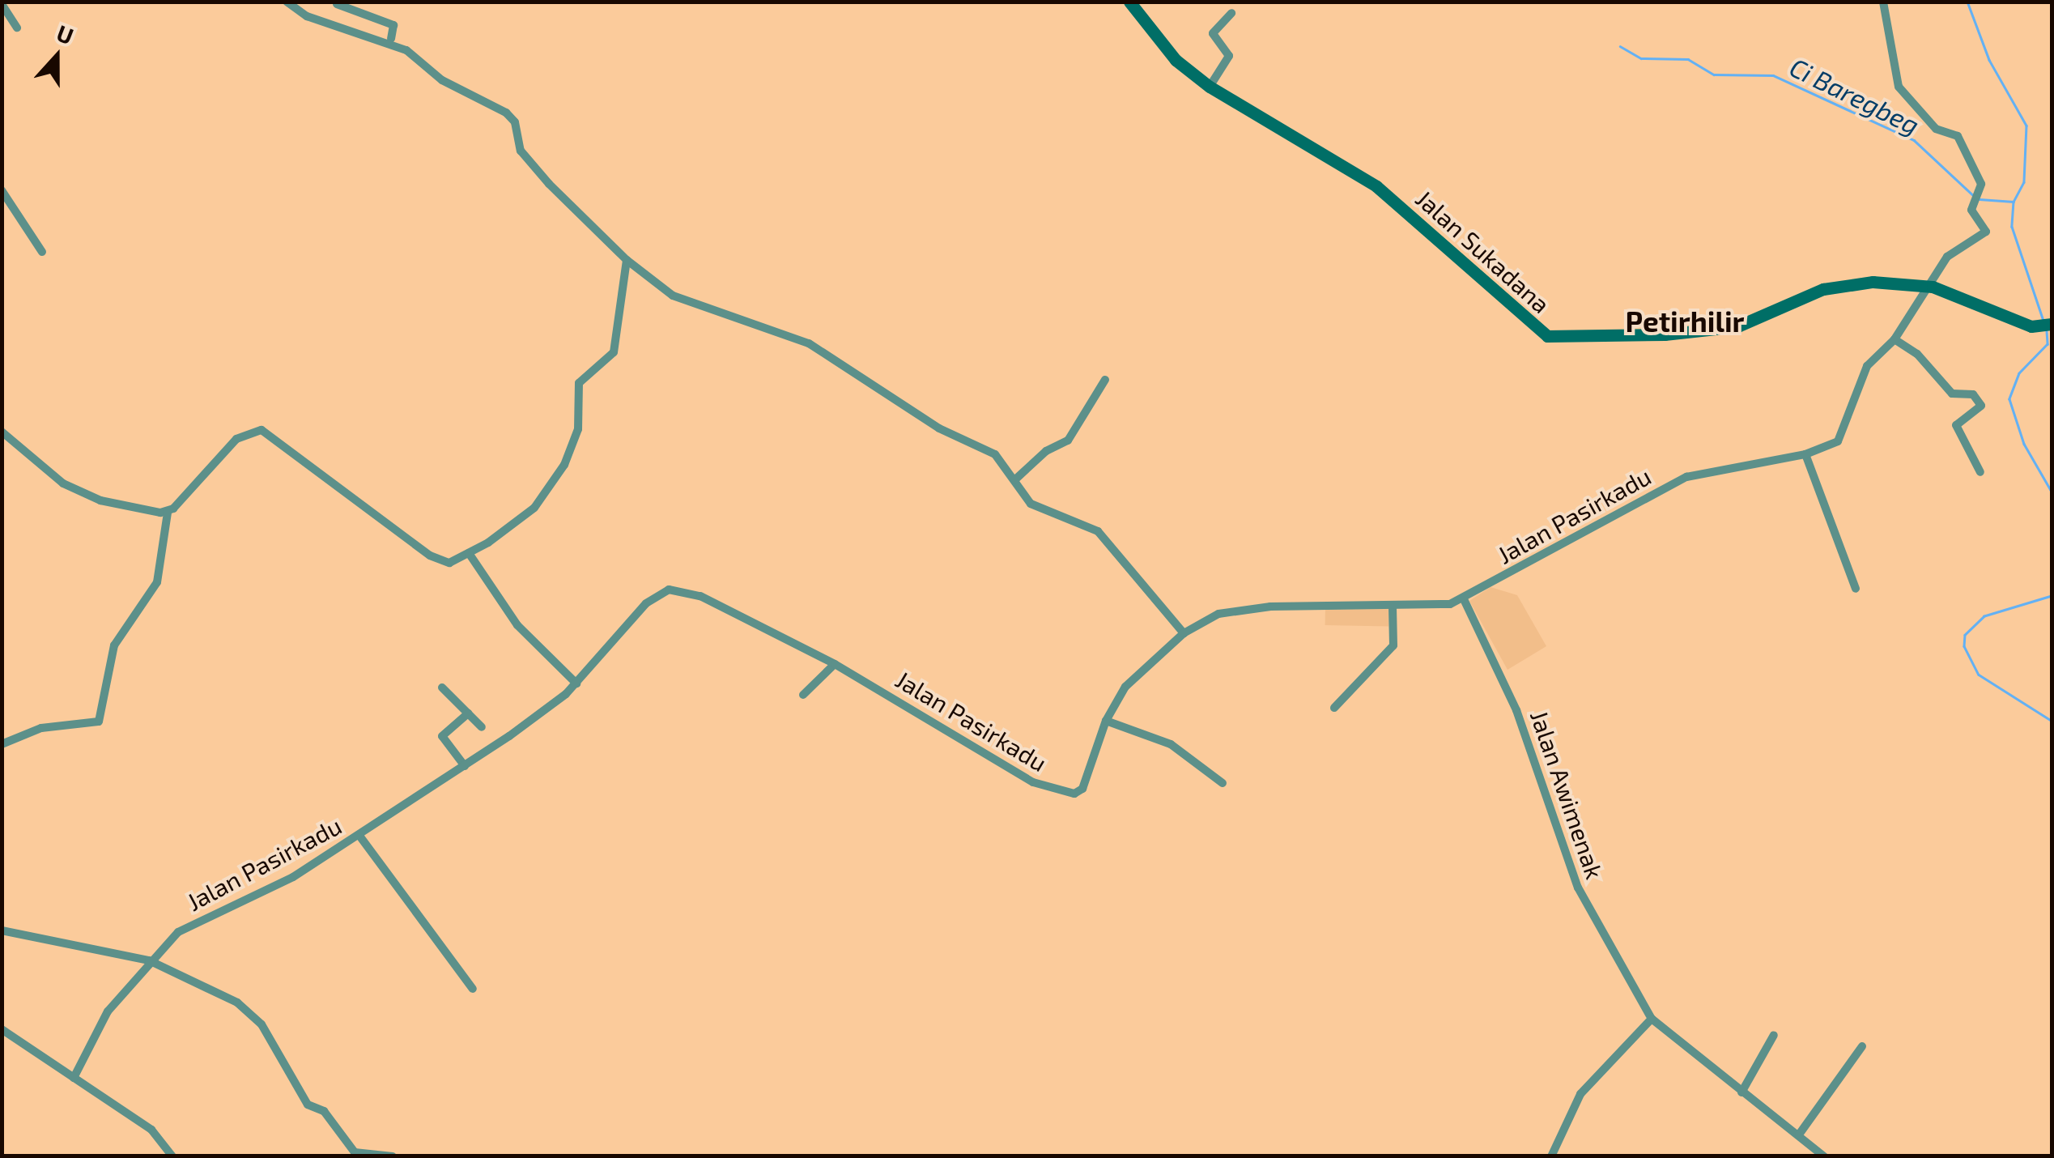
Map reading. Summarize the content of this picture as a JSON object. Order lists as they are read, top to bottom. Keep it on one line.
{"streets":{"main road":["Jalan Sukadana"],"street":["Jalan Pasirkadu","Jalan Awimenak"]},"crossings":[["Jalan Sukadana","Jalan Pasirkadu"],["Jalan Pasirkadu","Jalan Awimenak"]],"districts":["Petirhilir"],"water":["Ci Baregbeg"],"north":"top"}
